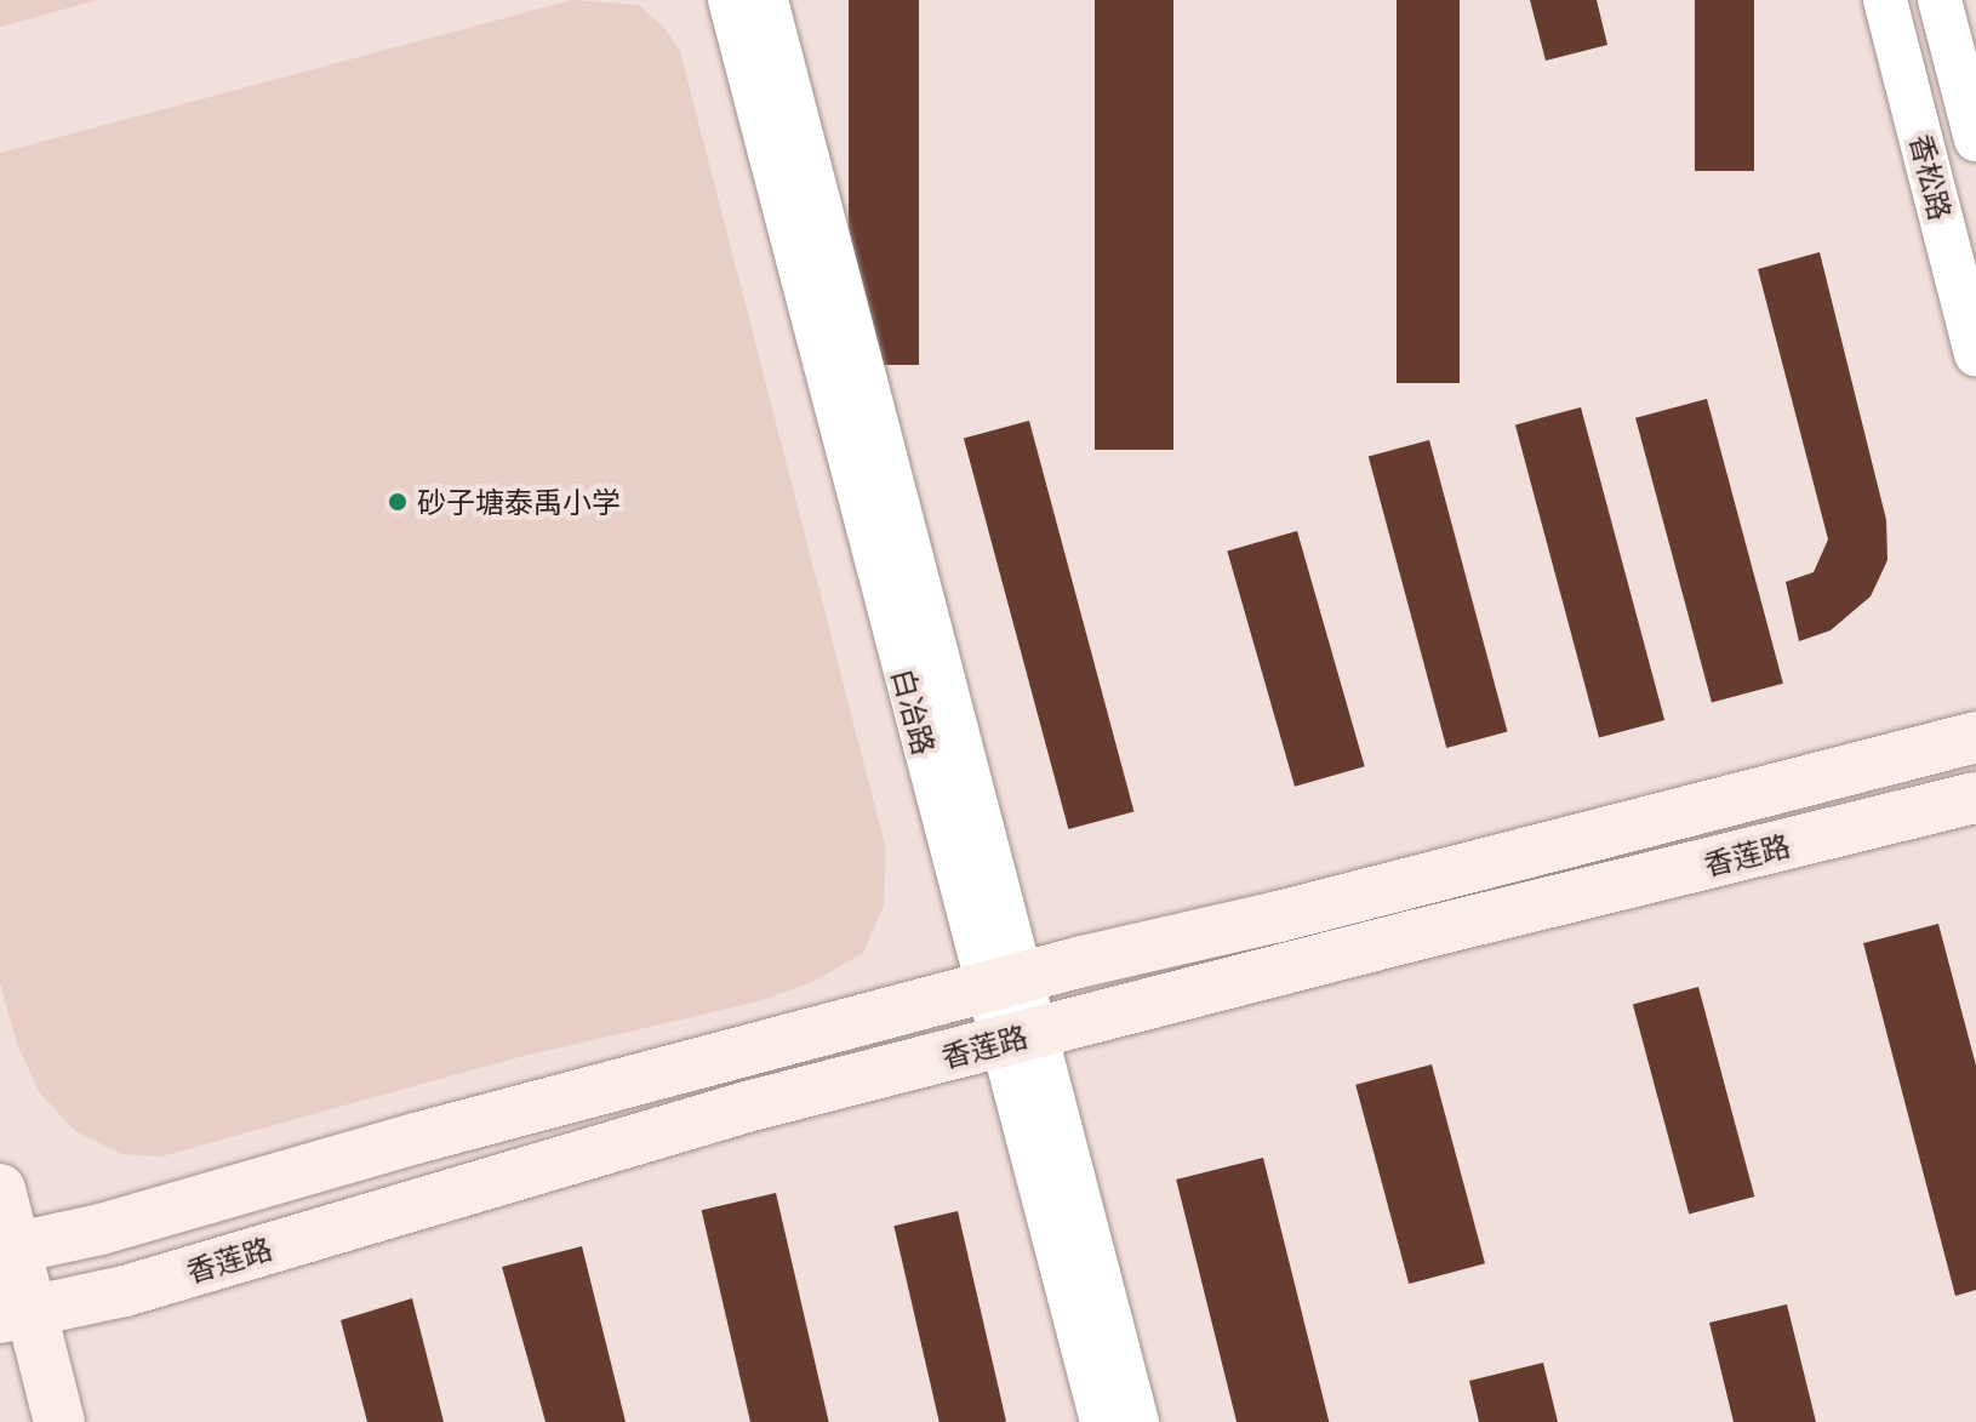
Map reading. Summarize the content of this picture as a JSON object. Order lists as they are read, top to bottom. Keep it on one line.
{"streets":{"main road":["香莲路"],"street":["香松路","白冶路"]},"crossings":[["白冶路","香莲路"]],"places":["砂子塘泰禹小学"]}
